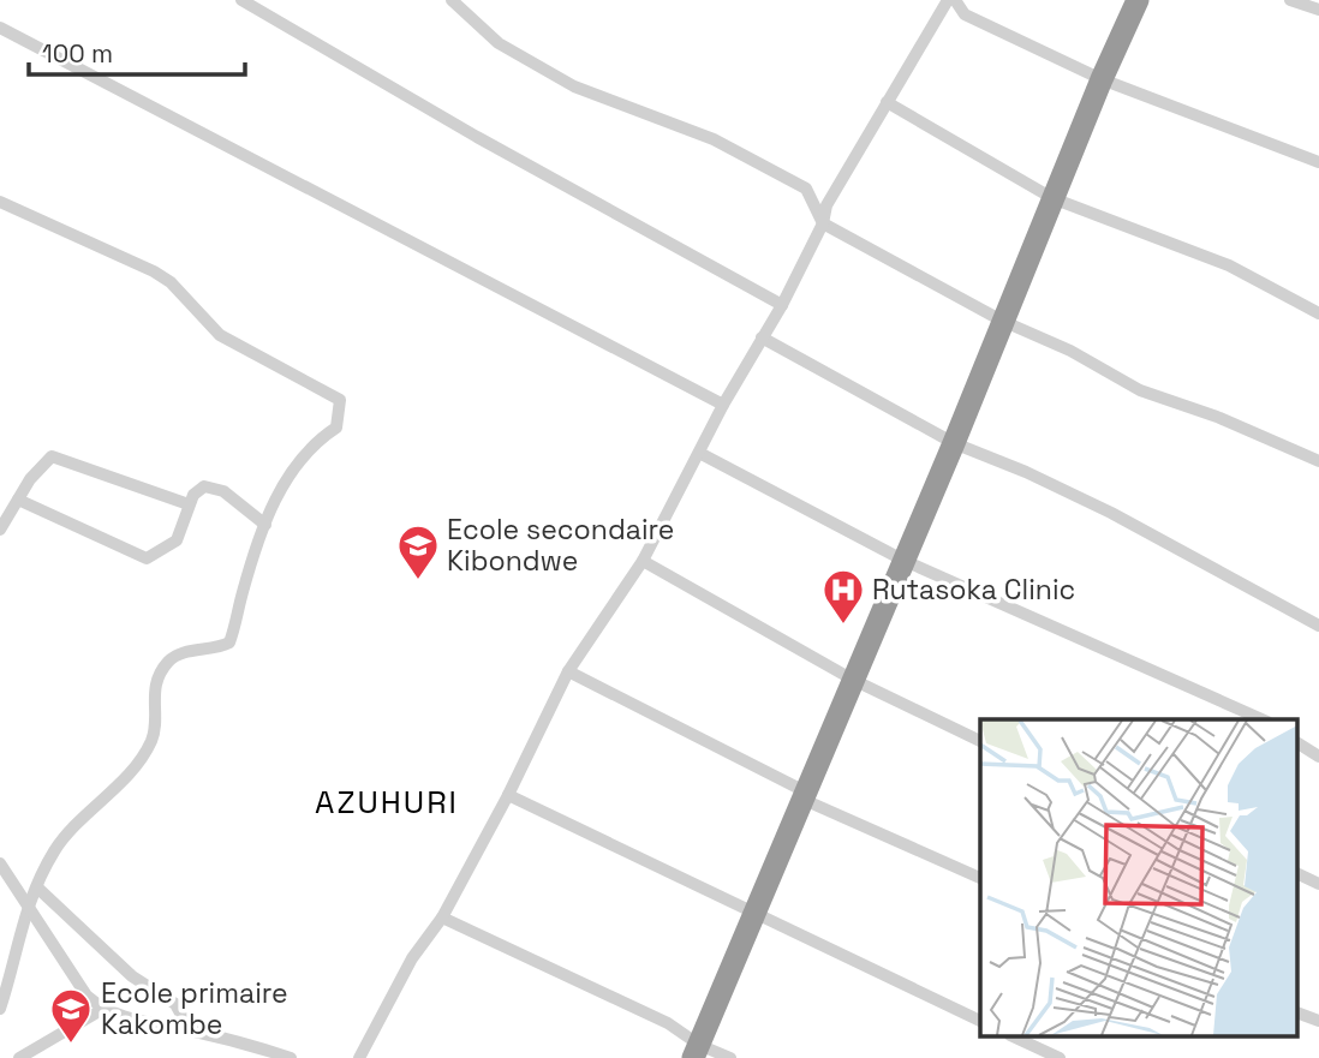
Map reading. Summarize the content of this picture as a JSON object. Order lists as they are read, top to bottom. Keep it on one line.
{"districts":["AZUHURI"],"places":{"school or university":["Ecole secondaire Kibondwe","Ecole primaire Kakombe"],"hospital":["Rutasoka Clinic"]},"scale_bar":"100 m"}
